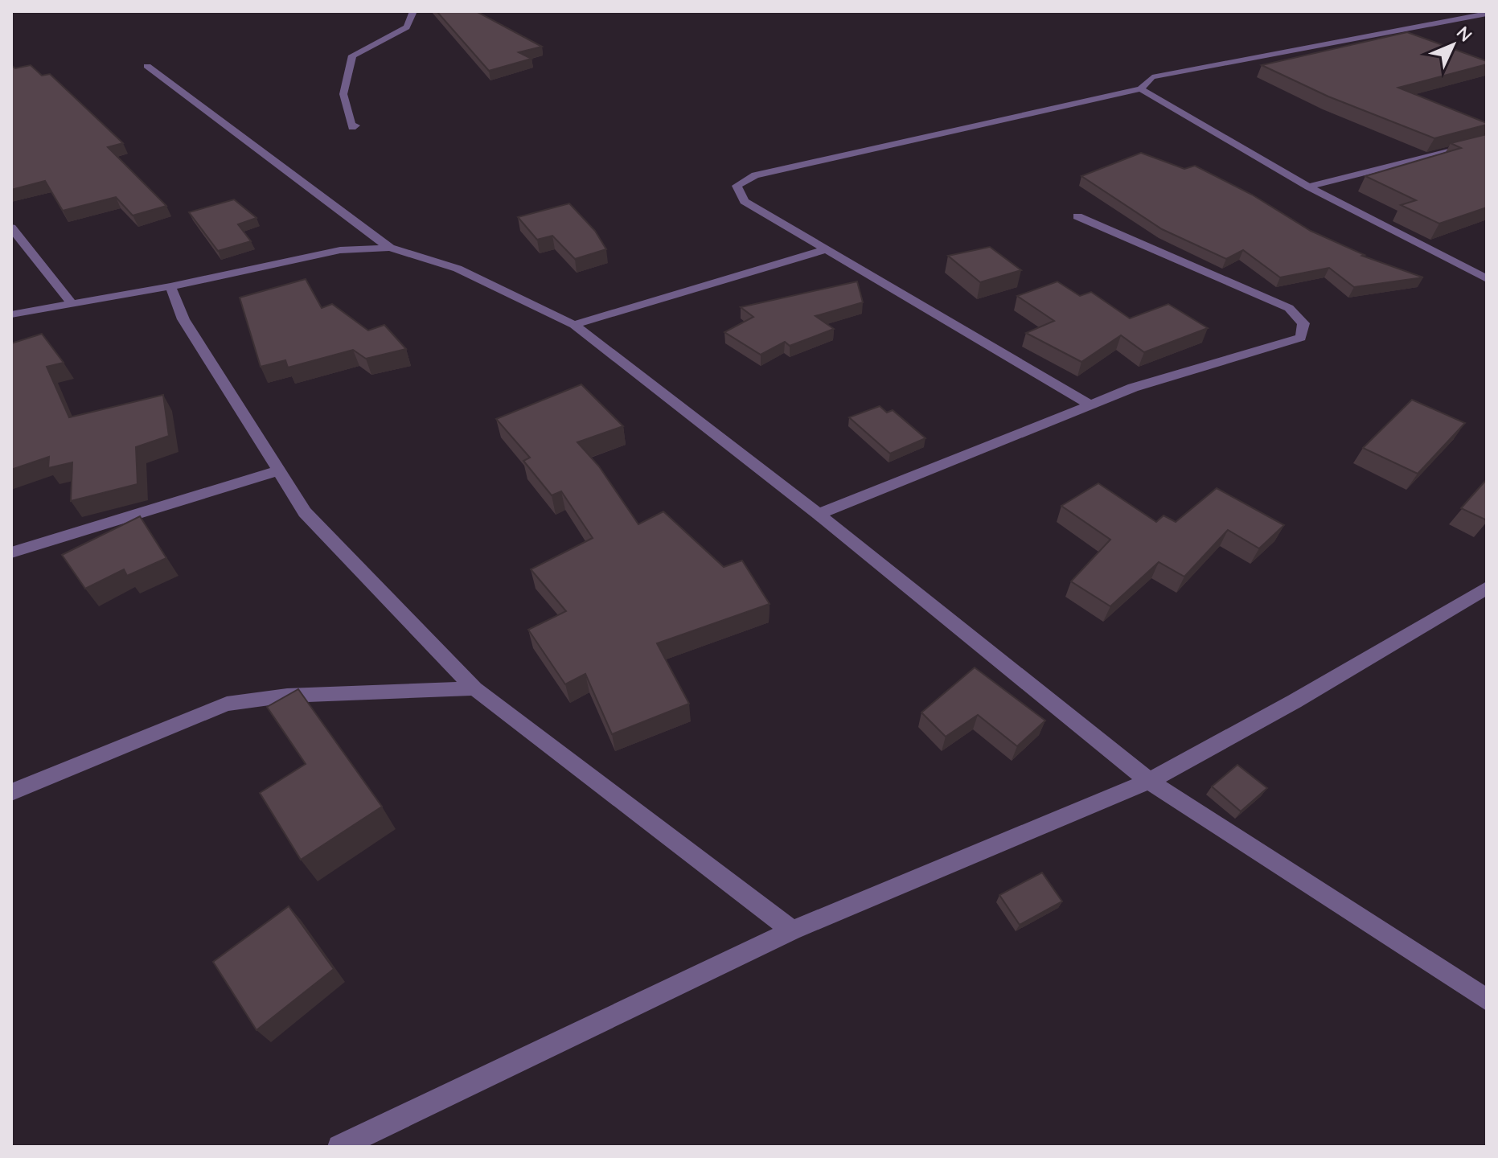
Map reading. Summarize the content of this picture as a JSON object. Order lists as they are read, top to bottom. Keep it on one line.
{"north":"top right"}
